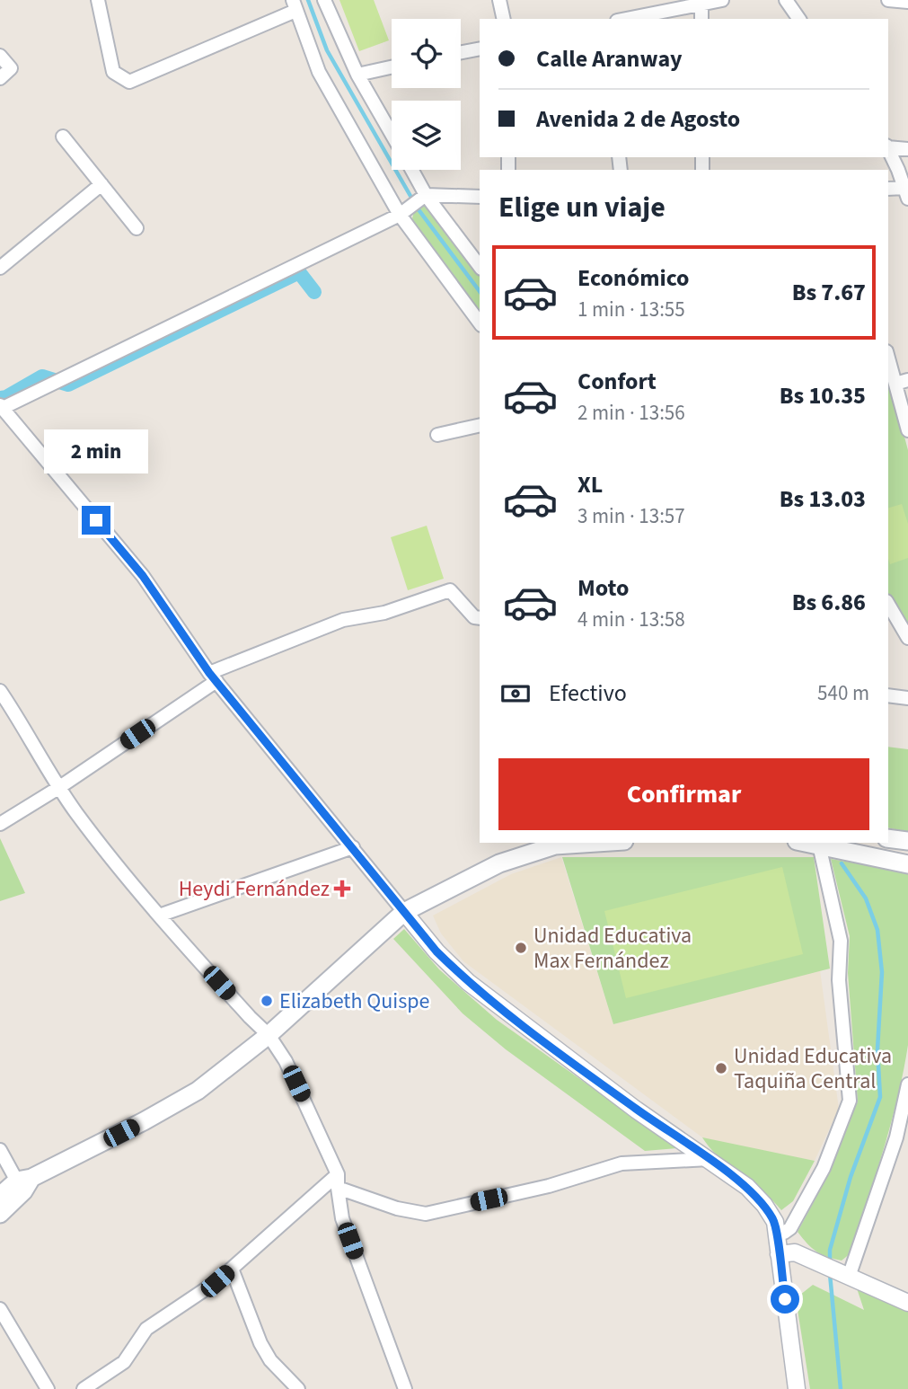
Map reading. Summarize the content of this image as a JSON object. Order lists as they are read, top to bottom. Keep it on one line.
{"places":{"health":["Heydi Fernández"],"other":["Unidad Educativa Max Fernández","Elizabeth Quispe","Unidad Educativa Taquiña Central"]},"page":{"banner":["Calle Aranway","Avenida 2 de Agosto"],"heading":"Elige un viaje","list":[{"name":"Económico","note":"1 min · 13:55","value":"Bs 7.67"},{"name":"Confort","note":"2 min · 13:56","value":"Bs 10.35"},{"name":"XL","note":"3 min · 13:57","value":"Bs 13.03"},{"name":"Moto","note":"4 min · 13:58","value":"Bs 6.86"}],"bubble":"2 min","pay":["Efectivo","540 m"],"buttons":"Confirmar"}}
